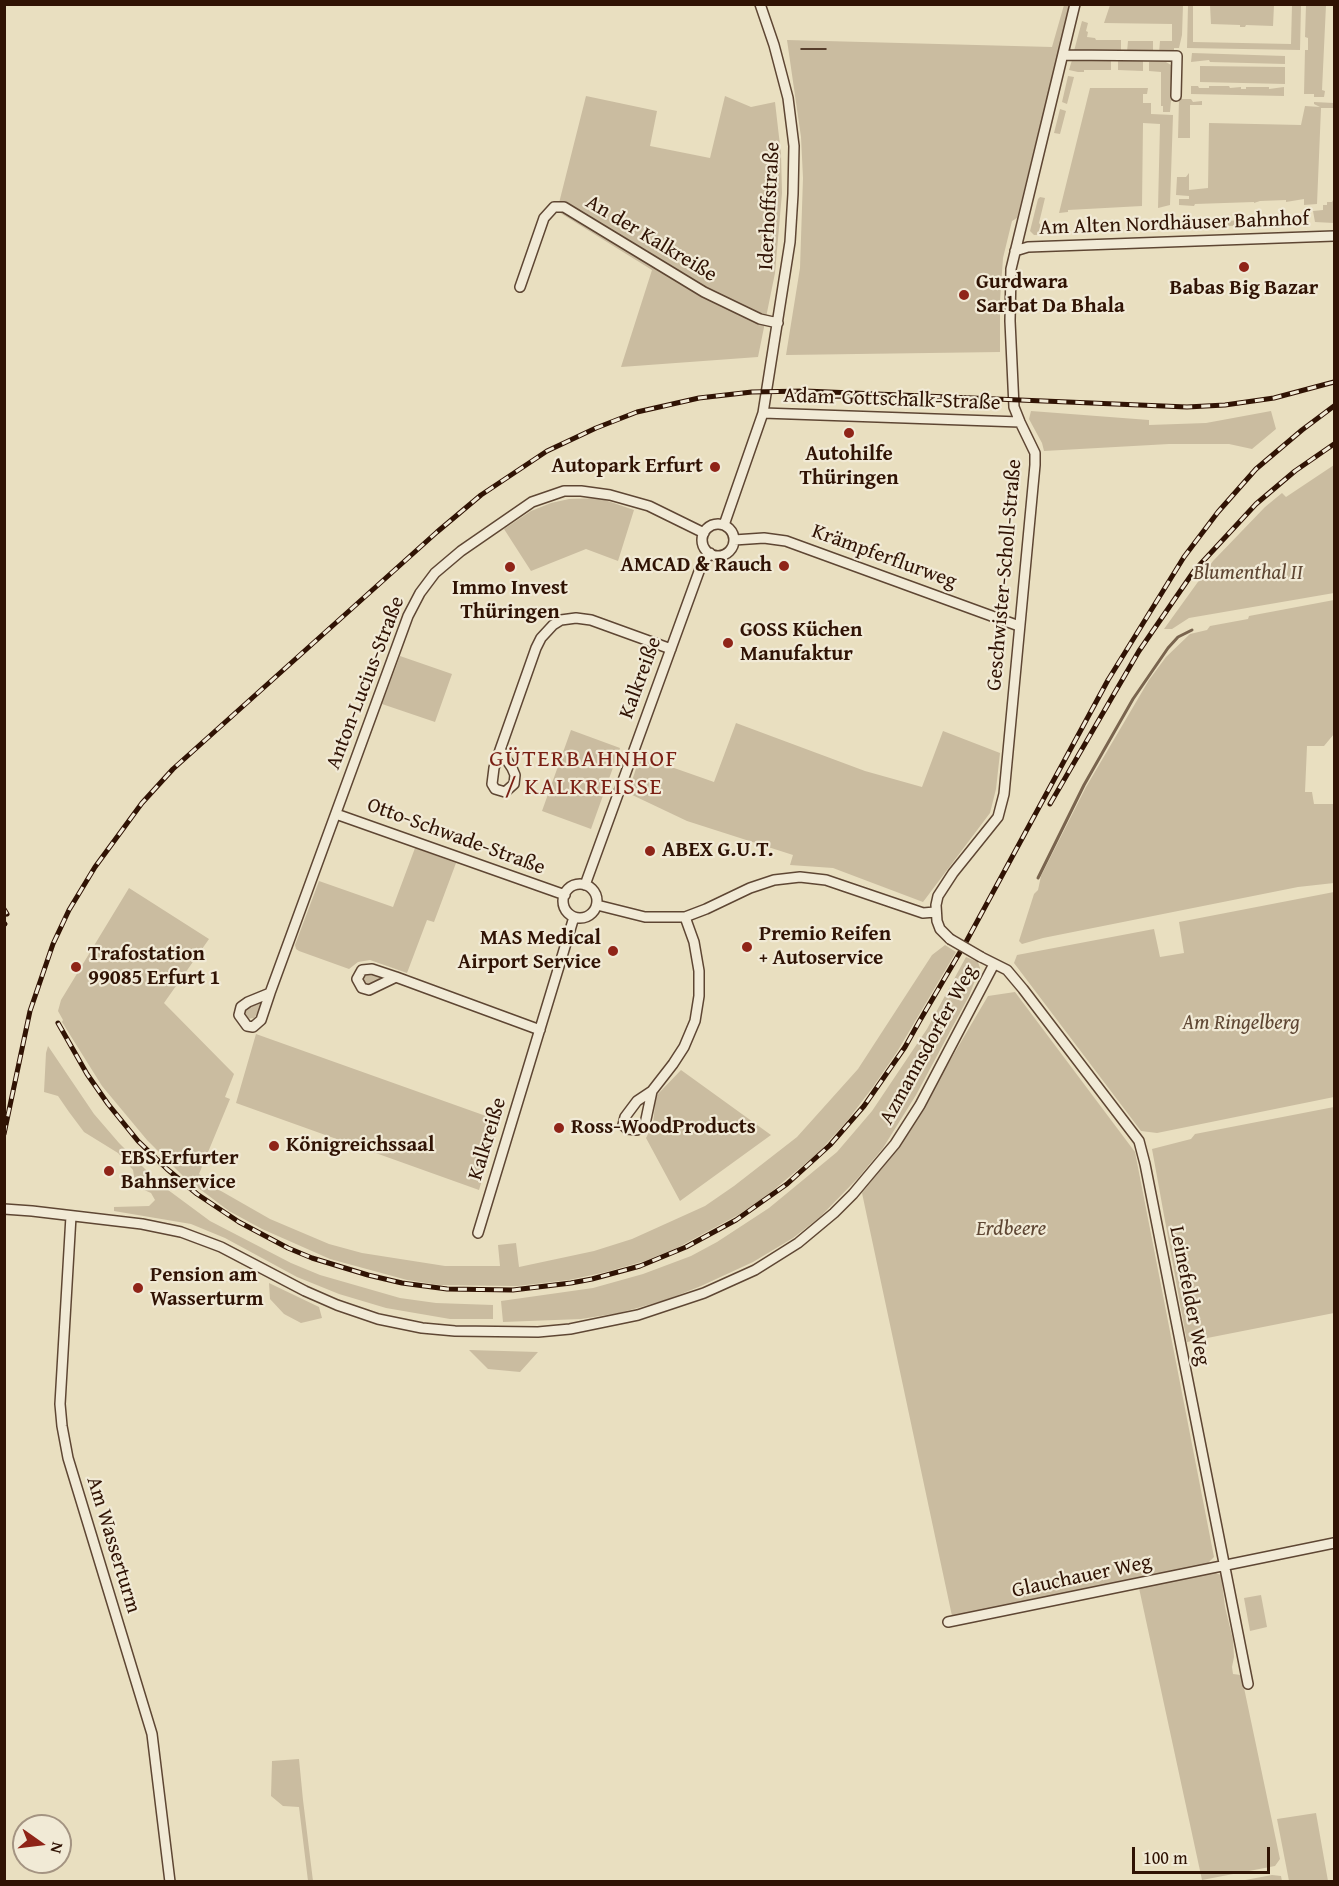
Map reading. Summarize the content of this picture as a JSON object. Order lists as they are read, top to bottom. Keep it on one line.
{"streets":{"street":["Iderhoffstraße","Am Alten Nordhäuser Bahnhof","An der Kalkreiße","Adam-Gottschalk-Straße","Krämpferflurweg","Geschwister-Scholl-Straße","Kalkreiße","Anton-Lucius-Straße","Otto-Schwade-Straße","Azmannsdorfer Weg","Leinefelder Weg","Am Wasserturm","Glauchauer Weg"]},"crossings":[["Iderhoffstraße","An der Kalkreiße"],["Iderhoffstraße","Adam-Gottschalk-Straße"],["Am Alten Nordhäuser Bahnhof","Geschwister-Scholl-Straße"],["Adam-Gottschalk-Straße","Geschwister-Scholl-Straße"],["Krämpferflurweg","Geschwister-Scholl-Straße"],["Krämpferflurweg","Kalkreiße"],["Krämpferflurweg","Anton-Lucius-Straße"],["Kalkreiße","Anton-Lucius-Straße"],["Kalkreiße","Otto-Schwade-Straße"],["Anton-Lucius-Straße","Otto-Schwade-Straße"],["Azmannsdorfer Weg","Leinefelder Weg"],["Azmannsdorfer Weg","Am Wasserturm"],["Leinefelder Weg","Glauchauer Weg"]],"districts":["GÜTERBAHNHOF / KALKREISSE"],"parks":["Blumenthal II","Am Ringelberg","Erdbeere"],"places":["Babas Big Bazar","Gurdwara Sarbat Da Bhala","Autohilfe Thüringen","Autopark Erfurt","AMCAD & Rauch","Immo Invest Thüringen","GOSS Küchen Manufaktur","ABEX G.U.T.","Premio Reifen + Autoservice","MAS Medical Airport Service","Trafostation 99085 Erfurt 1","Ross-WoodProducts","Königreichssaal","EBS Erfurter Bahnservice","Pension am Wasserturm"],"scale_bar":"100 m","north":"right"}
